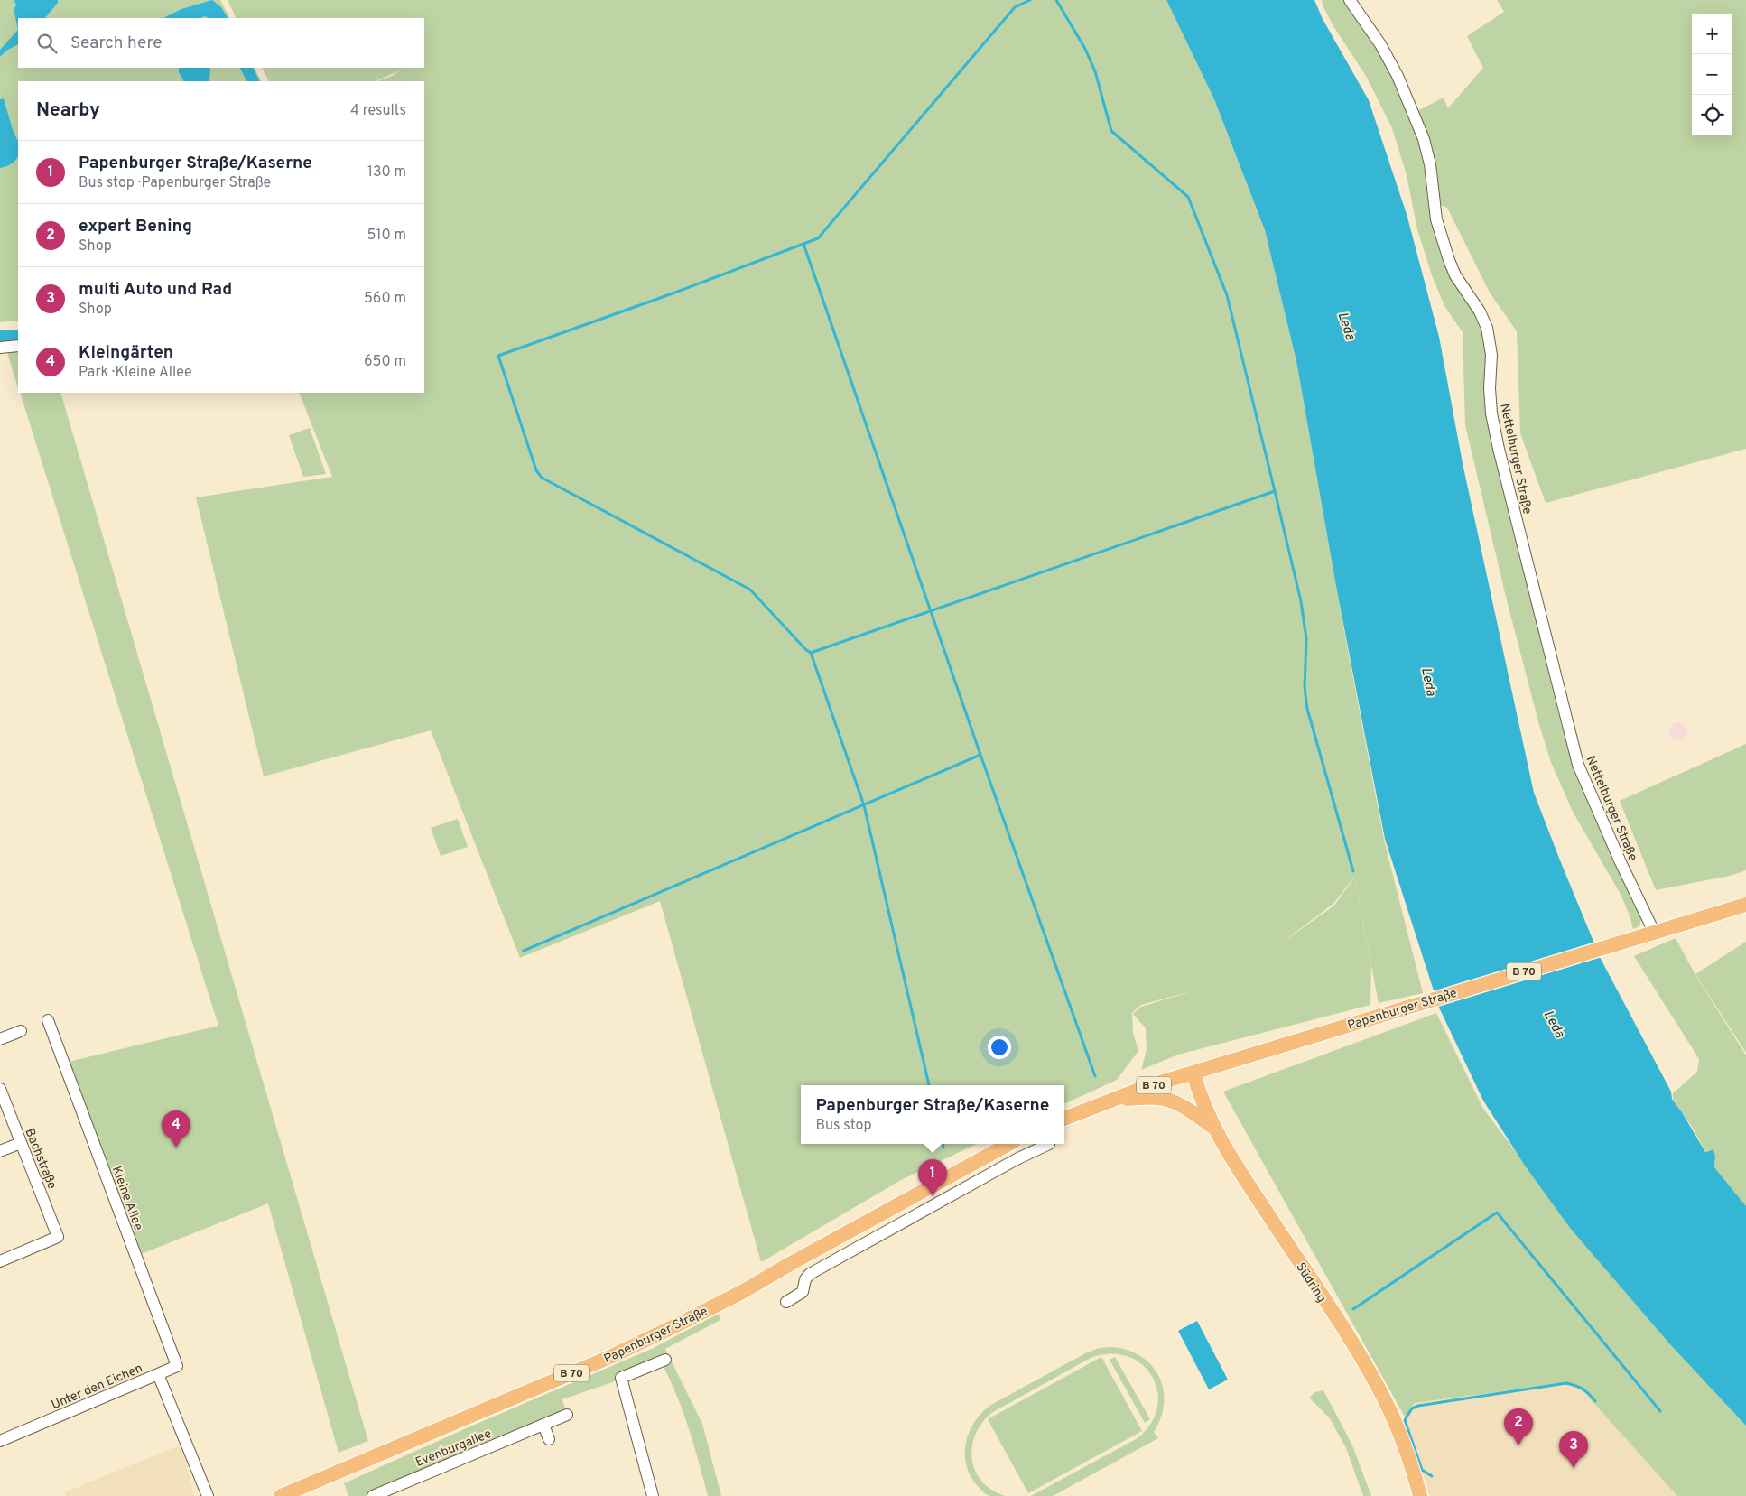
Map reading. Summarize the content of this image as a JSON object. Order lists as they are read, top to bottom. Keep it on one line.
{"streets":{"main road":["B 70","Papenburger Straße","Südring"],"street":["Nettelburger Straße","Bachstraße","Kleine Allee","Unter den Eichen","Evenburgallee"]},"crossings":[["Nettelburger Straße","Papenburger Straße"],["Papenburger Straße","Südring"],["Kleine Allee","Unter den Eichen"]],"water":["Leda"],"page":{"map_buttons":["+","−"],"search":"Search here","heading":["Nearby","4 results"],"list":[{"mark":"1","name":"Papenburger Straße/Kaserne","note":"Bus stop · Papenburger Straße","value":"130 m"},{"mark":"2","name":"expert Bening","note":"Shop","value":"510 m"},{"mark":"3","name":"multi Auto und Rad","note":"Shop","value":"560 m"},{"mark":"4","name":"Kleingärten","note":"Park · Kleine Allee","value":"650 m"}],"popup":["Papenburger Straße/Kaserne","Bus stop"],"pins":["4","1","2","3"]}}
